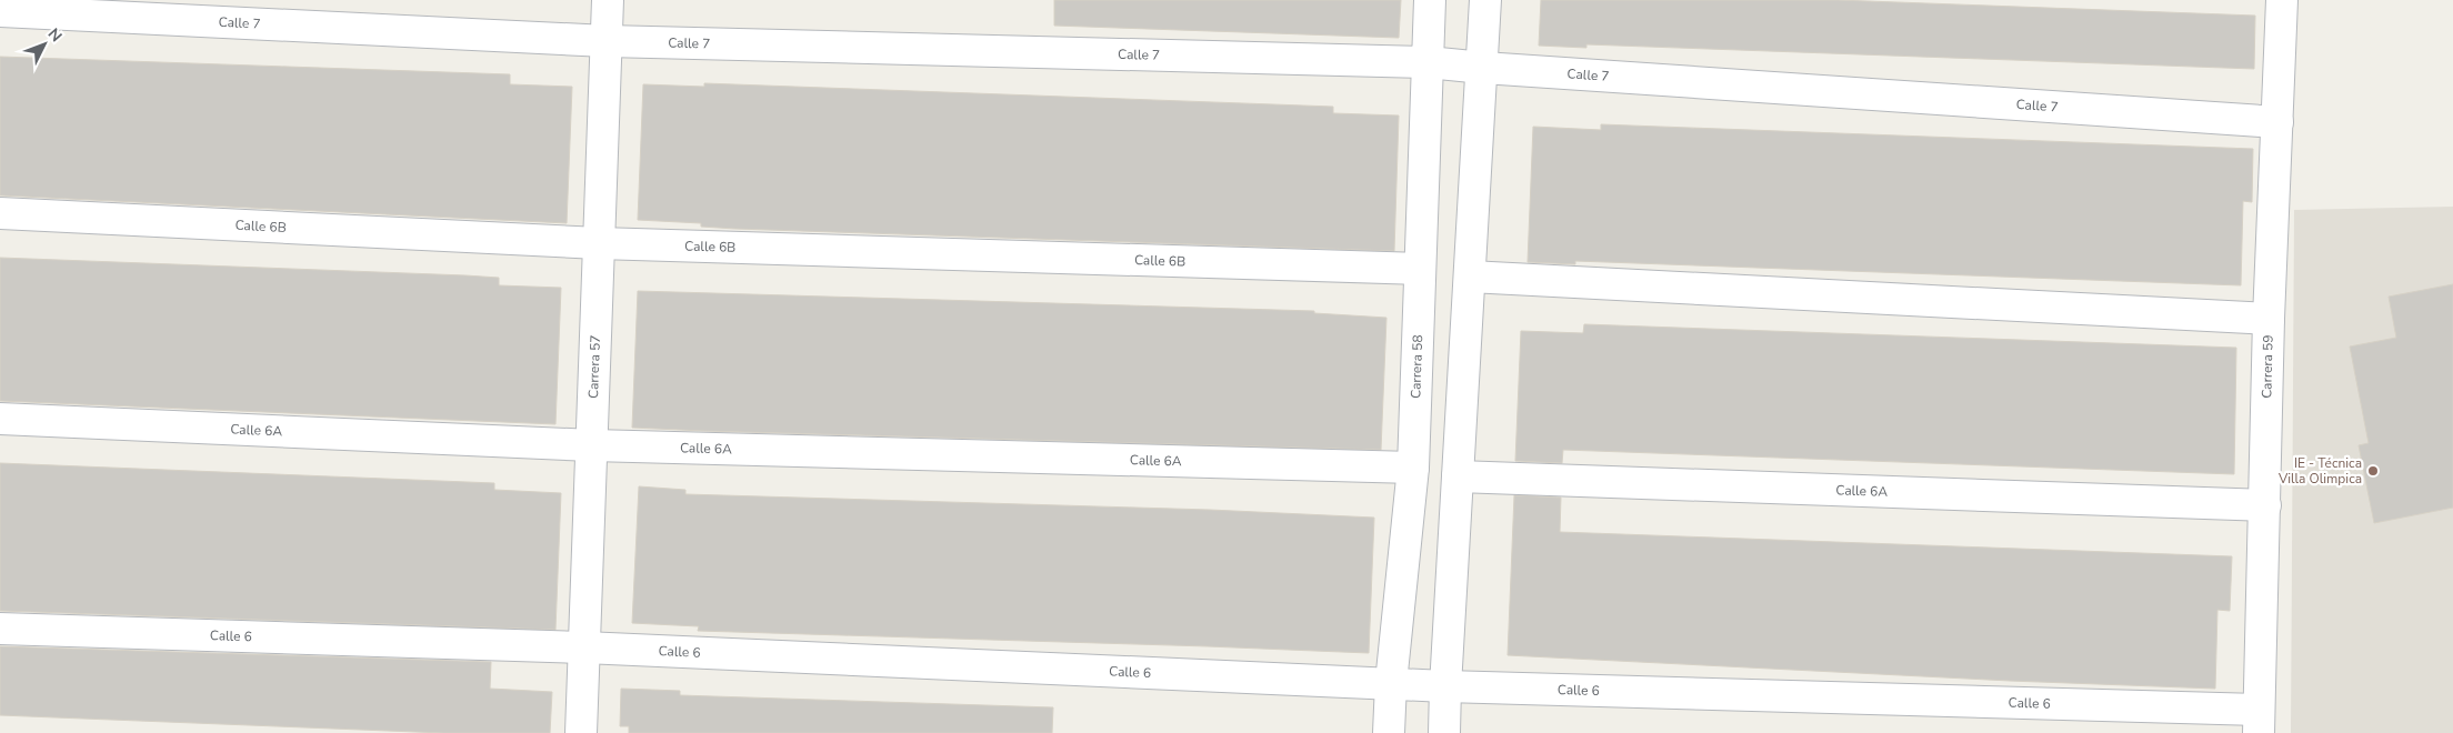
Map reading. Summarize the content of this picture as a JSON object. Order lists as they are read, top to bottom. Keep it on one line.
{"streets":{"street":["Calle 7","Calle 6B","Carrera 57","Carrera 58","Carrera 59","Calle 6A","Calle 6"]},"crossings":[["Calle 7","Carrera 57"],["Calle 7","Carrera 58"],["Calle 7","Carrera 59"],["Calle 6B","Carrera 57"],["Calle 6B","Carrera 58"],["Carrera 57","Calle 6A"],["Carrera 57","Calle 6"],["Carrera 58","Calle 6A"],["Carrera 58","Calle 6"],["Carrera 59","Calle 6A"],["Carrera 59","Calle 6"]],"places":["IE - Técnica Villa Olimpica"],"north":"top right"}
